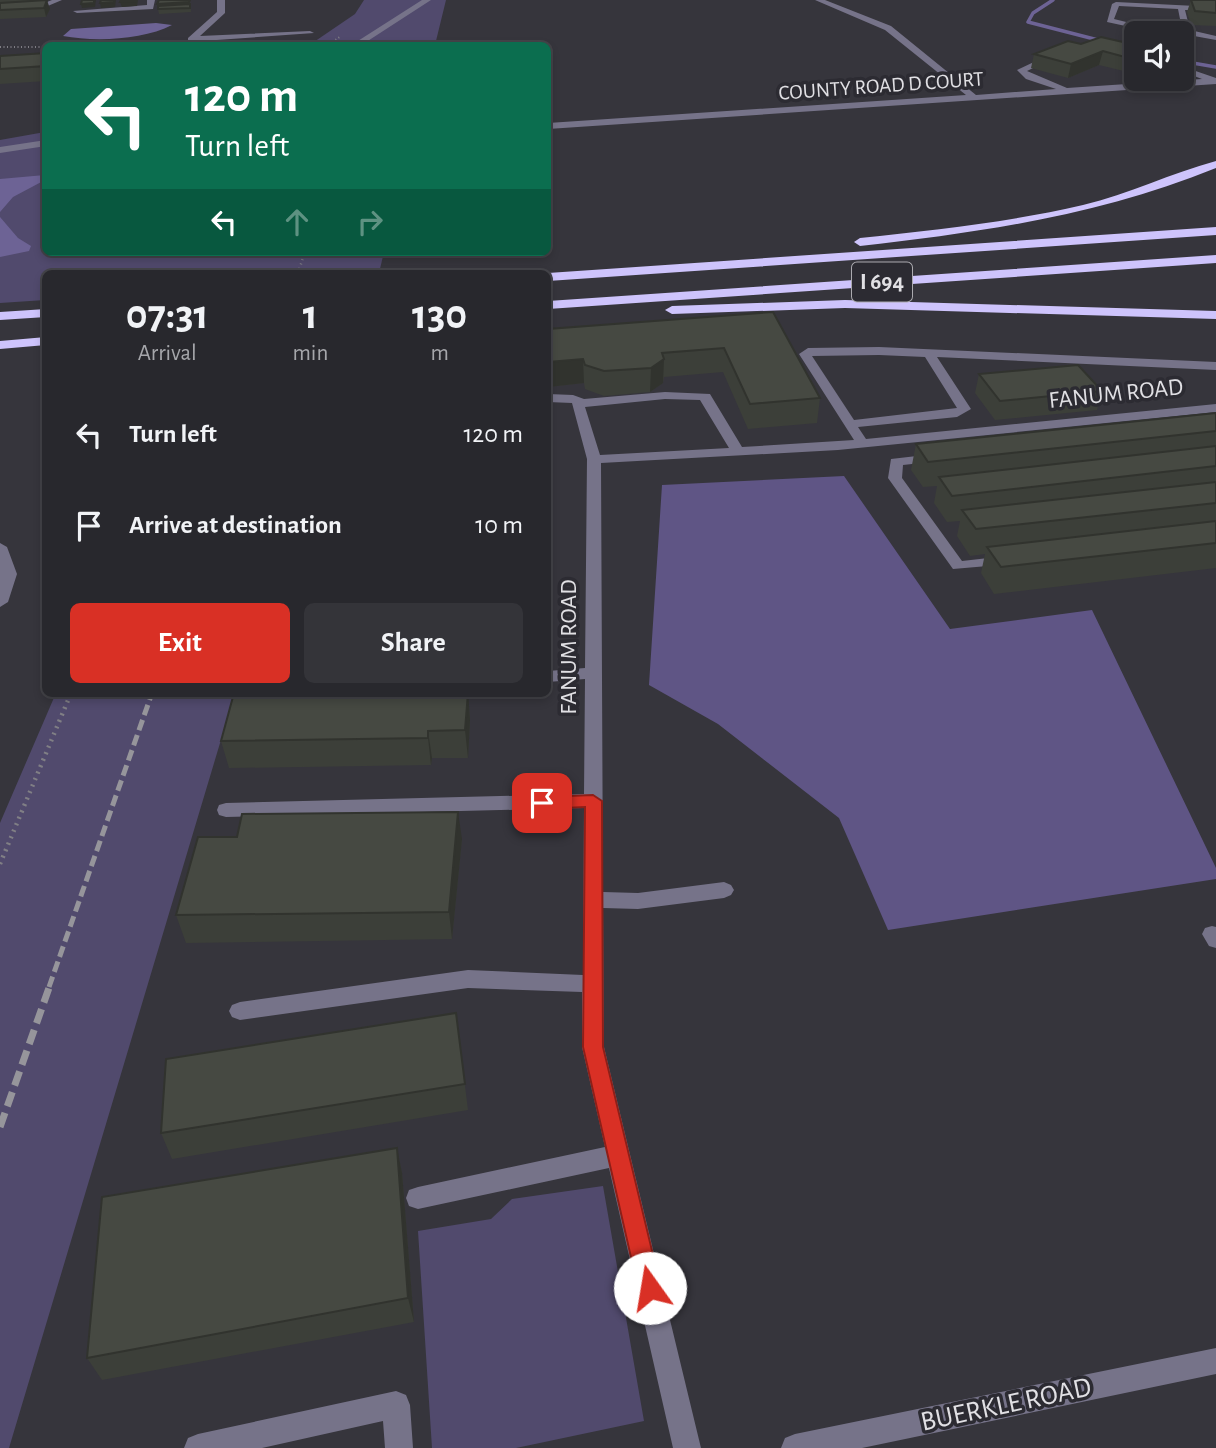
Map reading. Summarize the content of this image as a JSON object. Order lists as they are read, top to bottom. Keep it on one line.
{"streets":{"highway":["I 694"],"street":["COUNTY ROAD D COURT","FANUM ROAD","BUERKLE ROAD"]},"page":{"turn":["120 m","Turn left"],"eta":["07:31","Arrival","1","min","130","m"],"list":[{"name":"Turn left","value":"120 m"},{"name":"Arrive at destination","value":"10 m"}],"buttons":["Exit","Share"]}}
